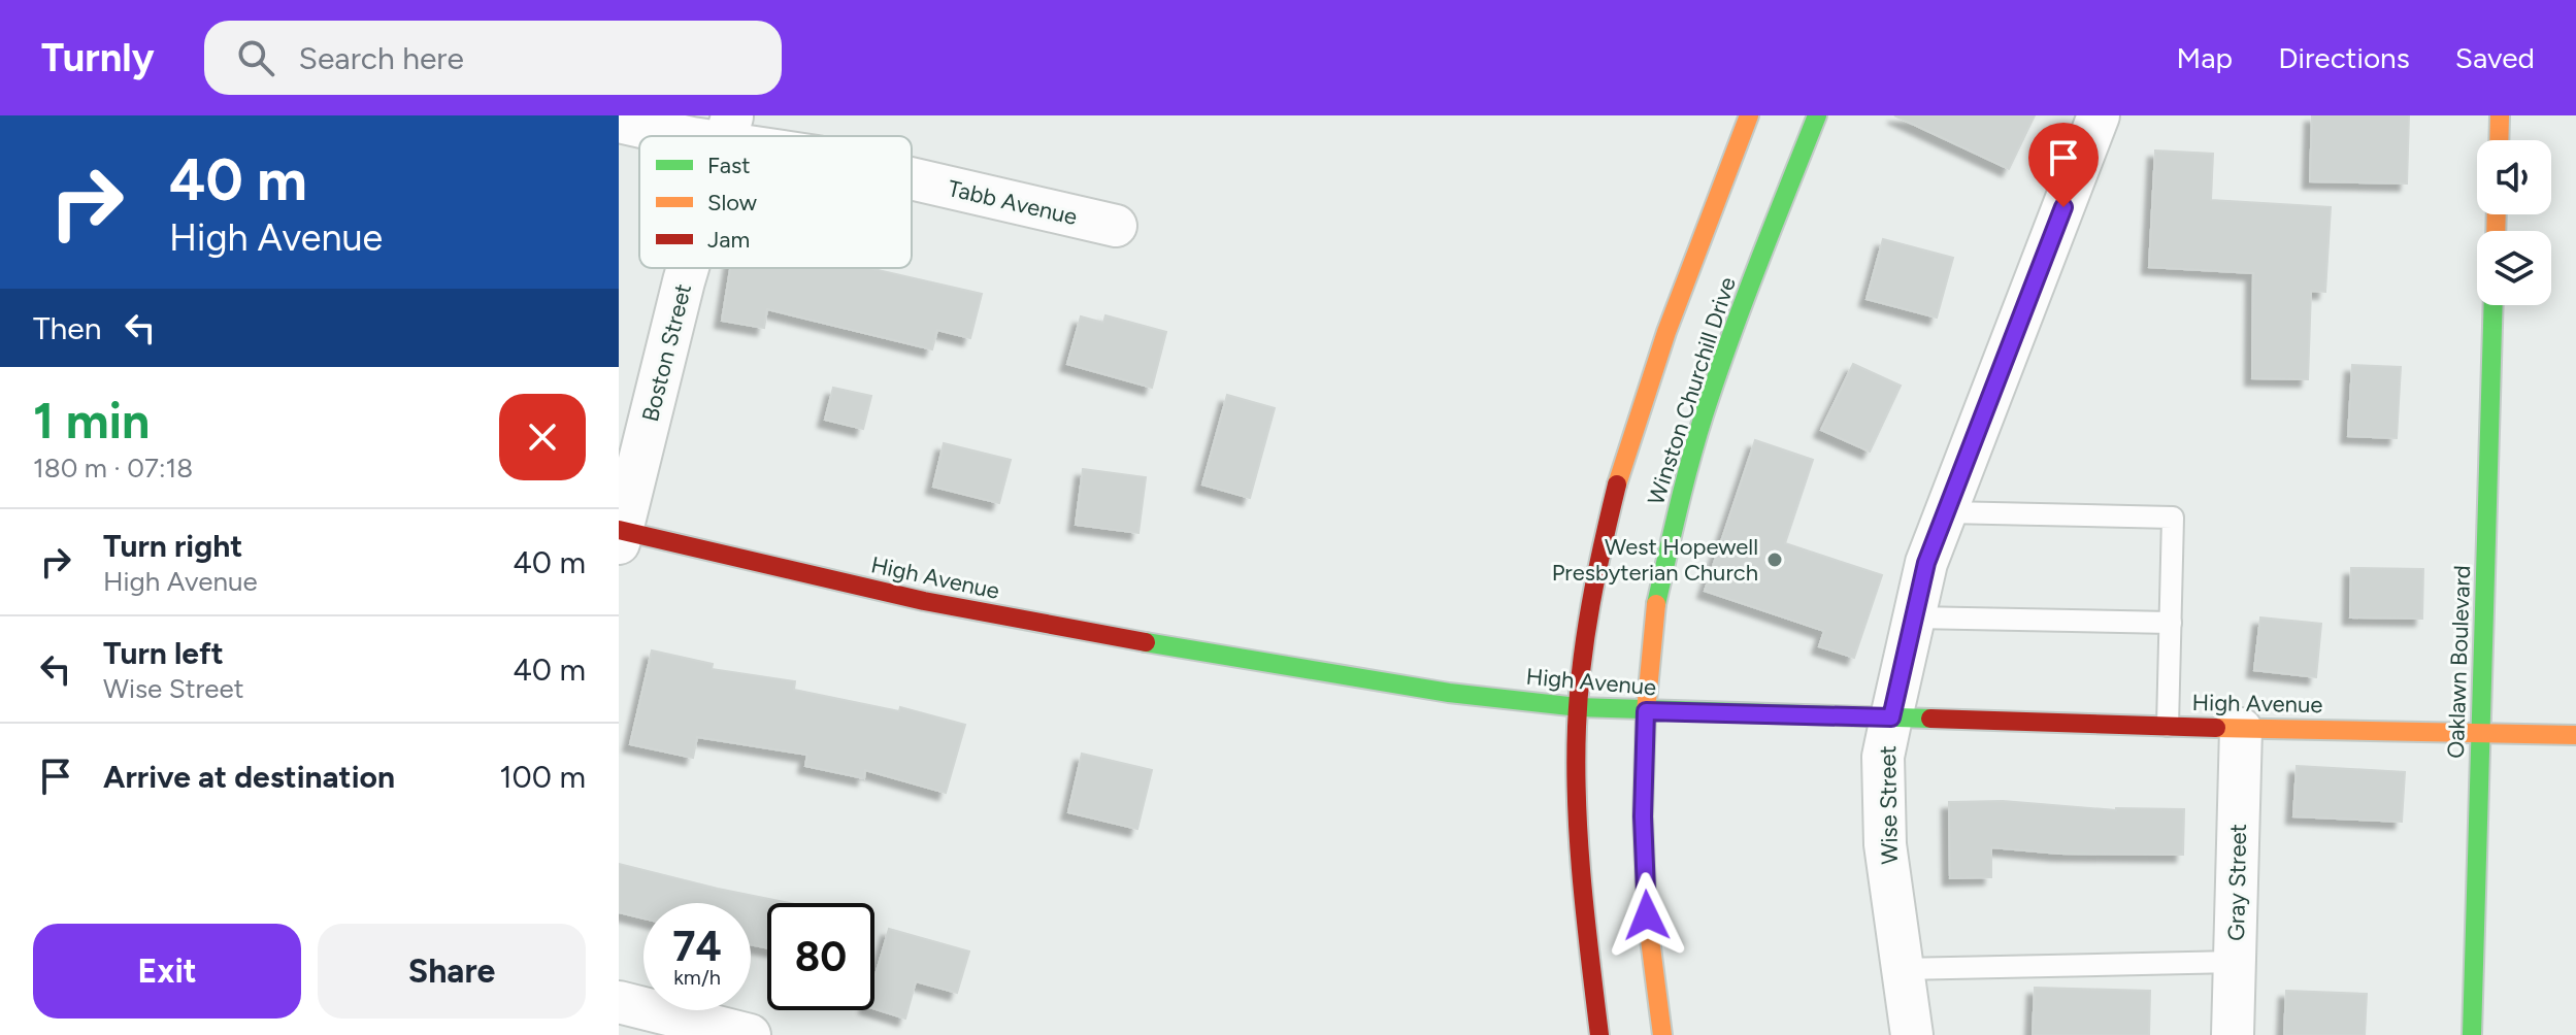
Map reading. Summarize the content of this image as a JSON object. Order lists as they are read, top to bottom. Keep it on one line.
{"streets":{"main road":["Winston Churchill Drive","High Avenue","Oaklawn Boulevard"],"street":["Tabb Avenue","Boston Street","Wise Street","Gray Street"]},"crossings":[["Boston Street","High Avenue"],["Winston Churchill Drive","High Avenue"],["High Avenue","Oaklawn Boulevard"],["High Avenue","Wise Street"],["High Avenue","Gray Street"]],"places":["West Hopewell Presbyterian Church"],"legend":["Fast","Slow","Jam"],"page":{"header":"Turnly","search":"Search here","nav":["Map","Directions","Saved"],"turn":["40 m","High Avenue"],"then":"Then","heading":["1 min","180 m · 07:18"],"list":[{"name":"Turn right","note":"High Avenue","value":"40 m"},{"name":"Turn left","note":"Wise Street","value":"40 m"},{"name":"Arrive at destination","value":"100 m"}],"speed":"74 km/h","limit":"80","buttons":["Exit","Share"]}}
